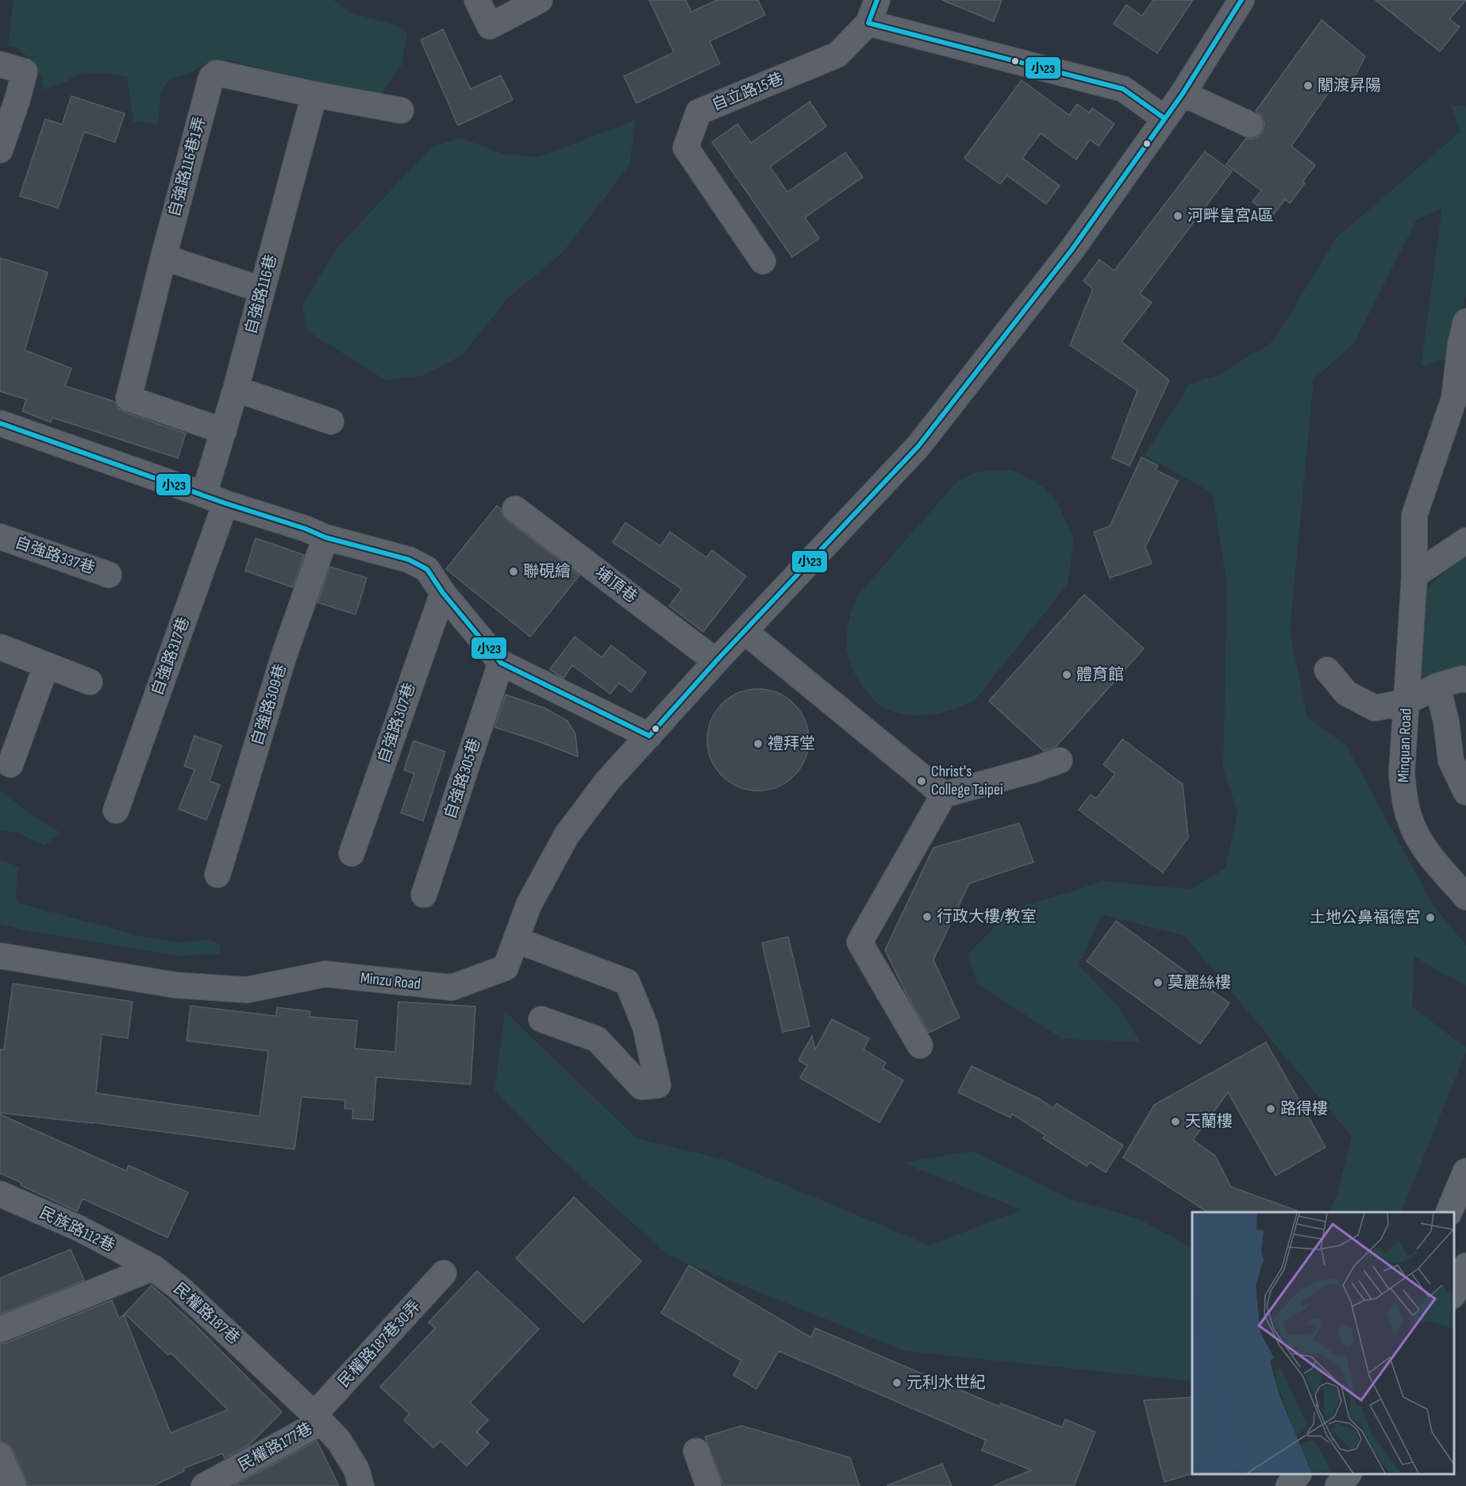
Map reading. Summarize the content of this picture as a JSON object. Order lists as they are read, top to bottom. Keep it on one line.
{"streets":{"street":["自立路15巷","自強路116巷1弄","自強路116巷","自強路337巷","埔頂巷","自強路317巷","自強路309巷","自強路307巷","Minquan Road","自強路305巷","Minzu Road","民族路112巷","民權路187巷","民權路187巷30弄","民權路177巷"]},"crossings":[["自強路116巷1弄","自強路116巷"],["自強路116巷","自強路317巷"],["埔頂巷","Minzu Road"],["民族路112巷","民權路187巷"],["民權路187巷","民權路187巷30弄"],["民權路187巷","民權路177巷"],["民權路187巷30弄","民權路177巷"]],"places":["關渡昇陽","河畔皇宮A區","聯硯繪","體育館","禮拜堂","Christ's College Taipei","行政大樓/教室","土地公鼻福德宮","莫麗絲樓","路得樓","天蘭樓","元利水世紀"],"lines":["transit line 小23"]}
